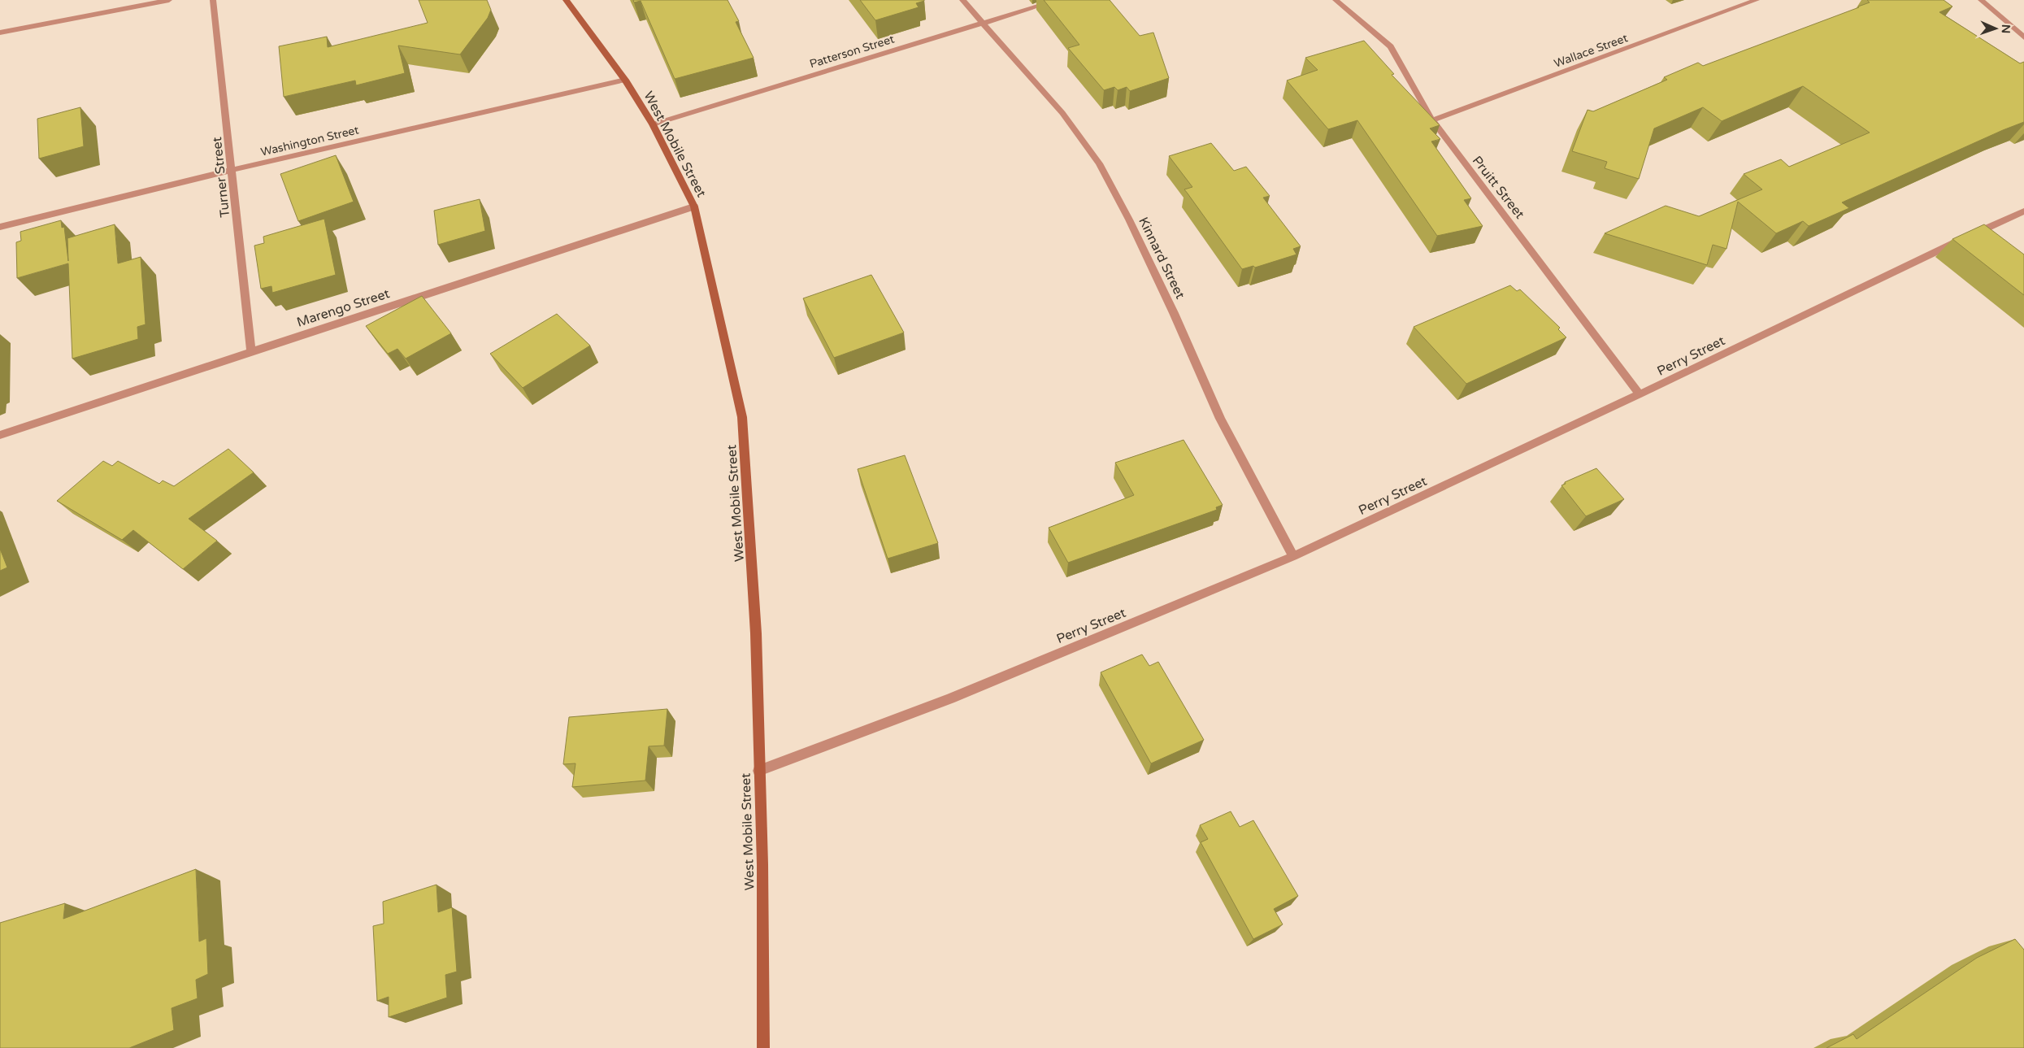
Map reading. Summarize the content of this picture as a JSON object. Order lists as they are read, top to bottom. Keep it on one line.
{"streets":{"street":["Wallace Street","Patterson Street","Washington Street","West Mobile Street","Turner Street","Pruitt Street","Kinnard Street","Marengo Street","Perry Street"]},"crossings":[["Wallace Street","Pruitt Street"],["Patterson Street","West Mobile Street"],["Patterson Street","Kinnard Street"],["Washington Street","West Mobile Street"],["Washington Street","Turner Street"],["West Mobile Street","Marengo Street"],["West Mobile Street","Perry Street"],["Turner Street","Marengo Street"],["Pruitt Street","Perry Street"],["Kinnard Street","Perry Street"]],"north":"right"}
